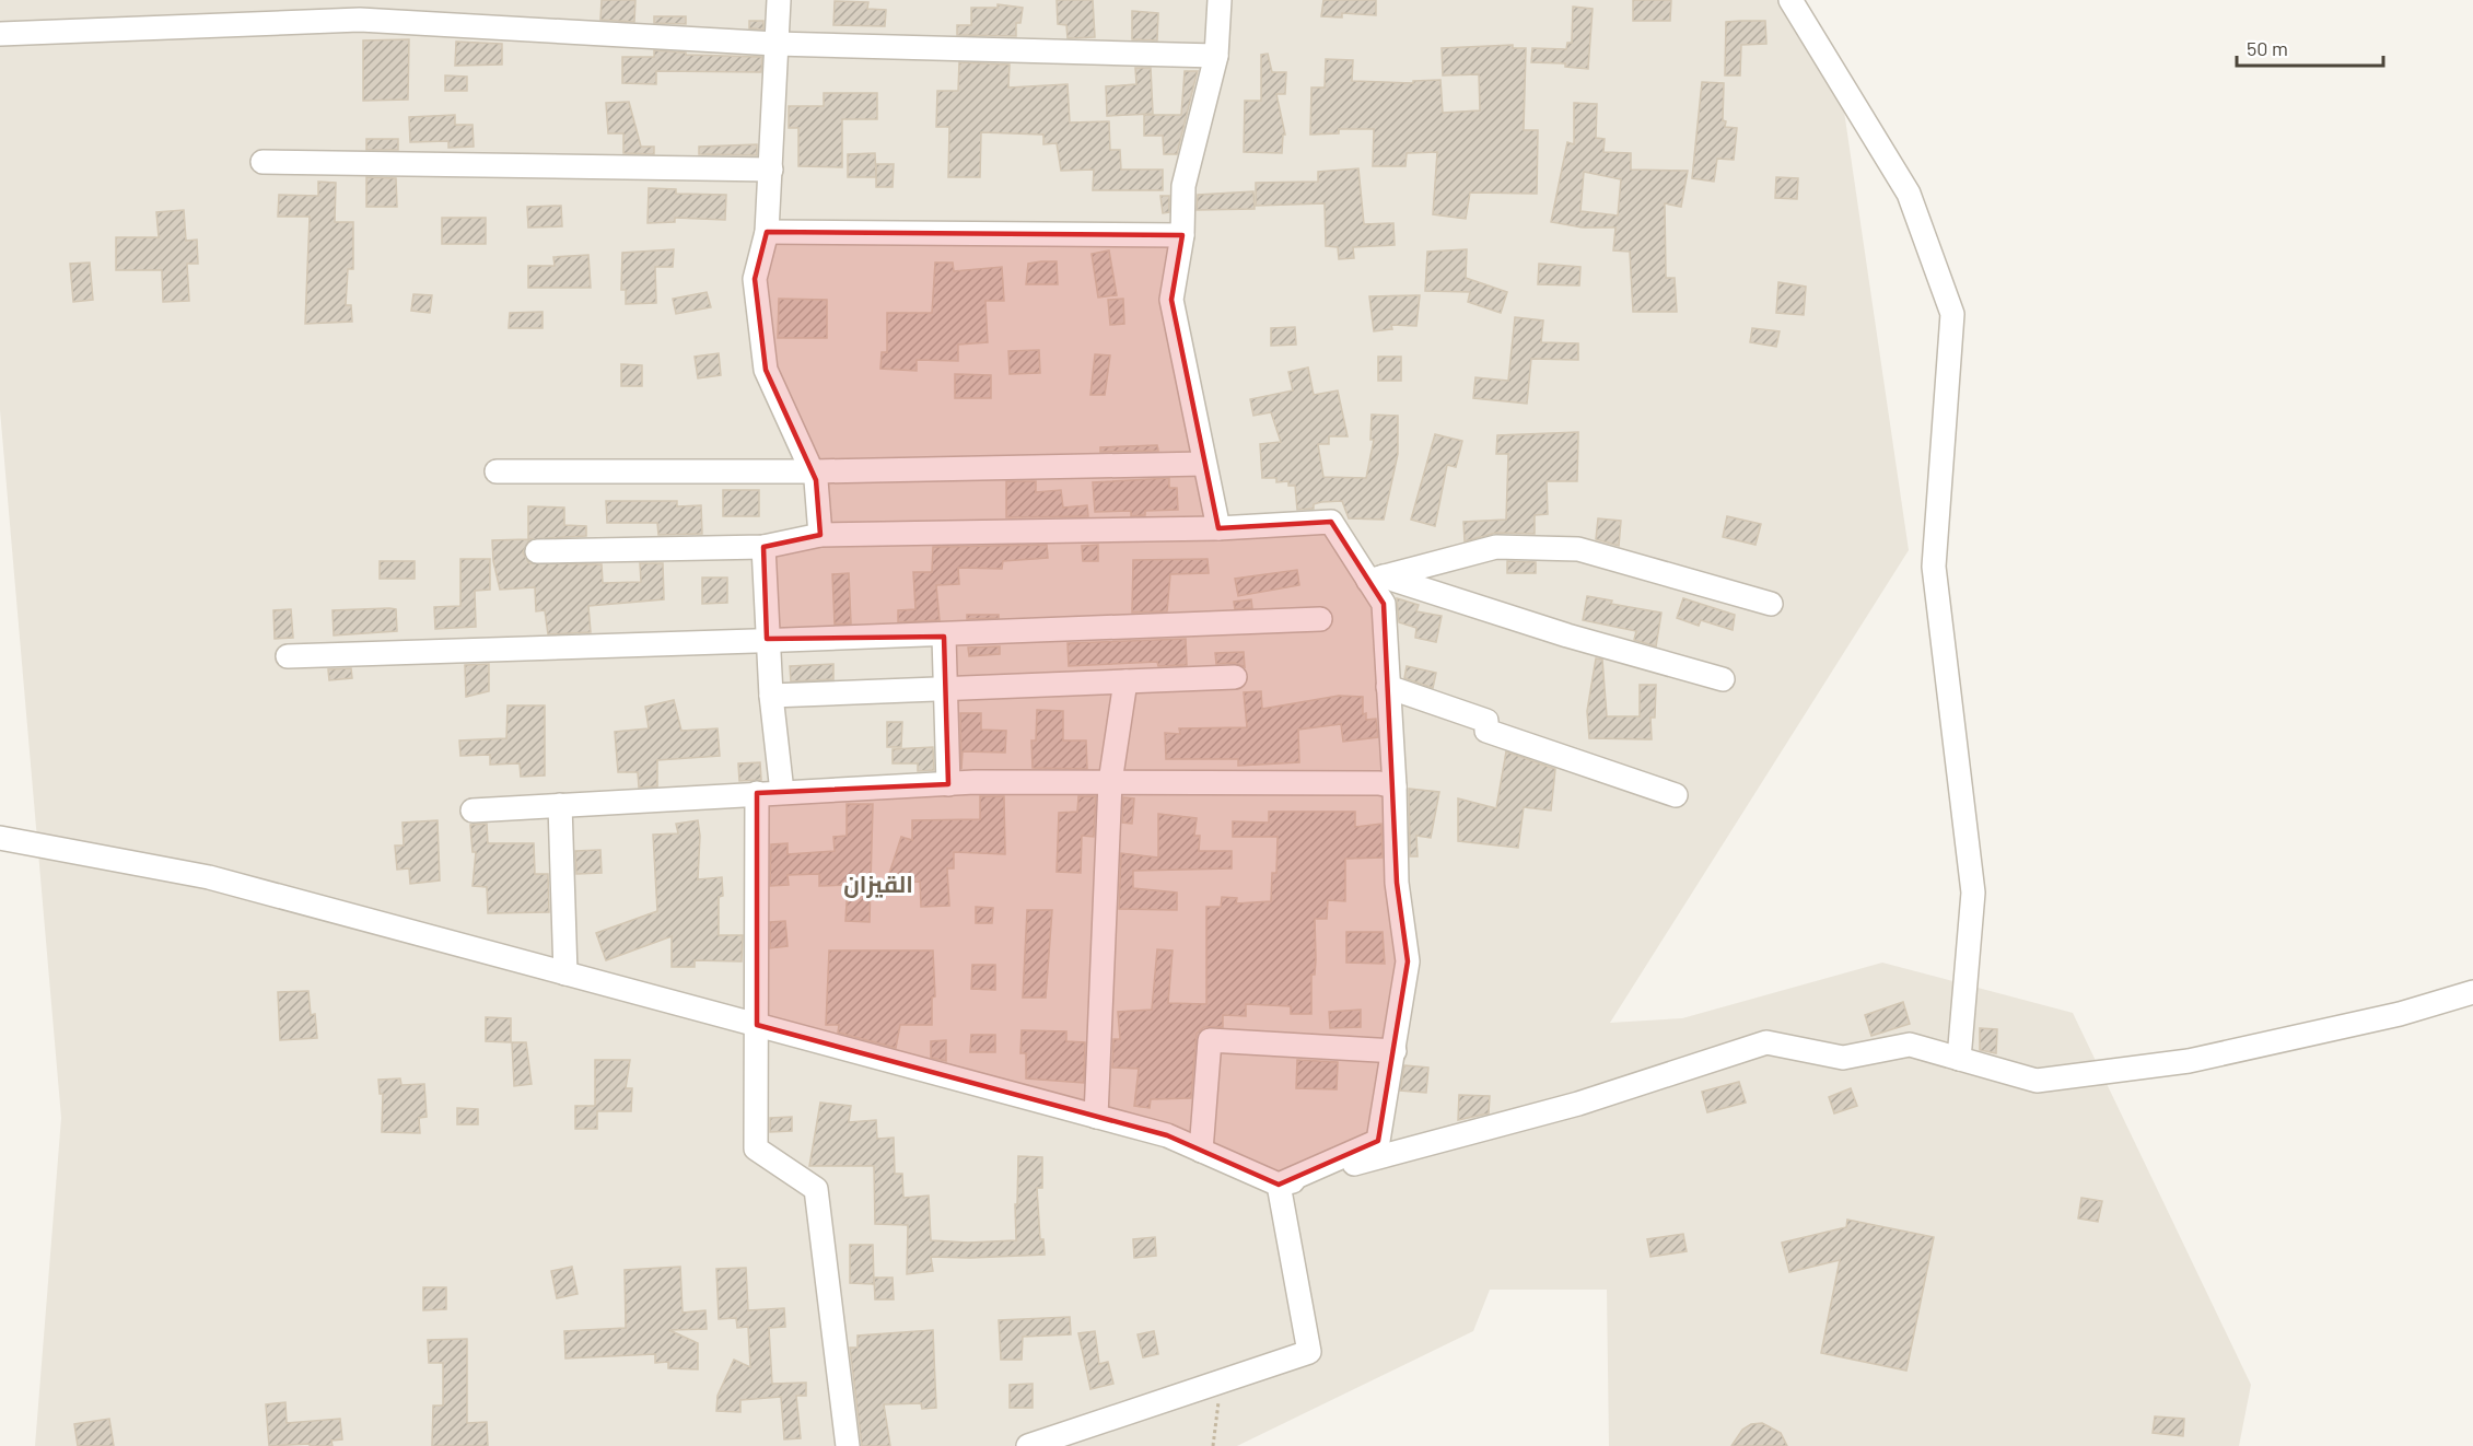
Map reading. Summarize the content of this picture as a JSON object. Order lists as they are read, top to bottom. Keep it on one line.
{"districts":["القيزان"],"scale_bar":"50 m"}
